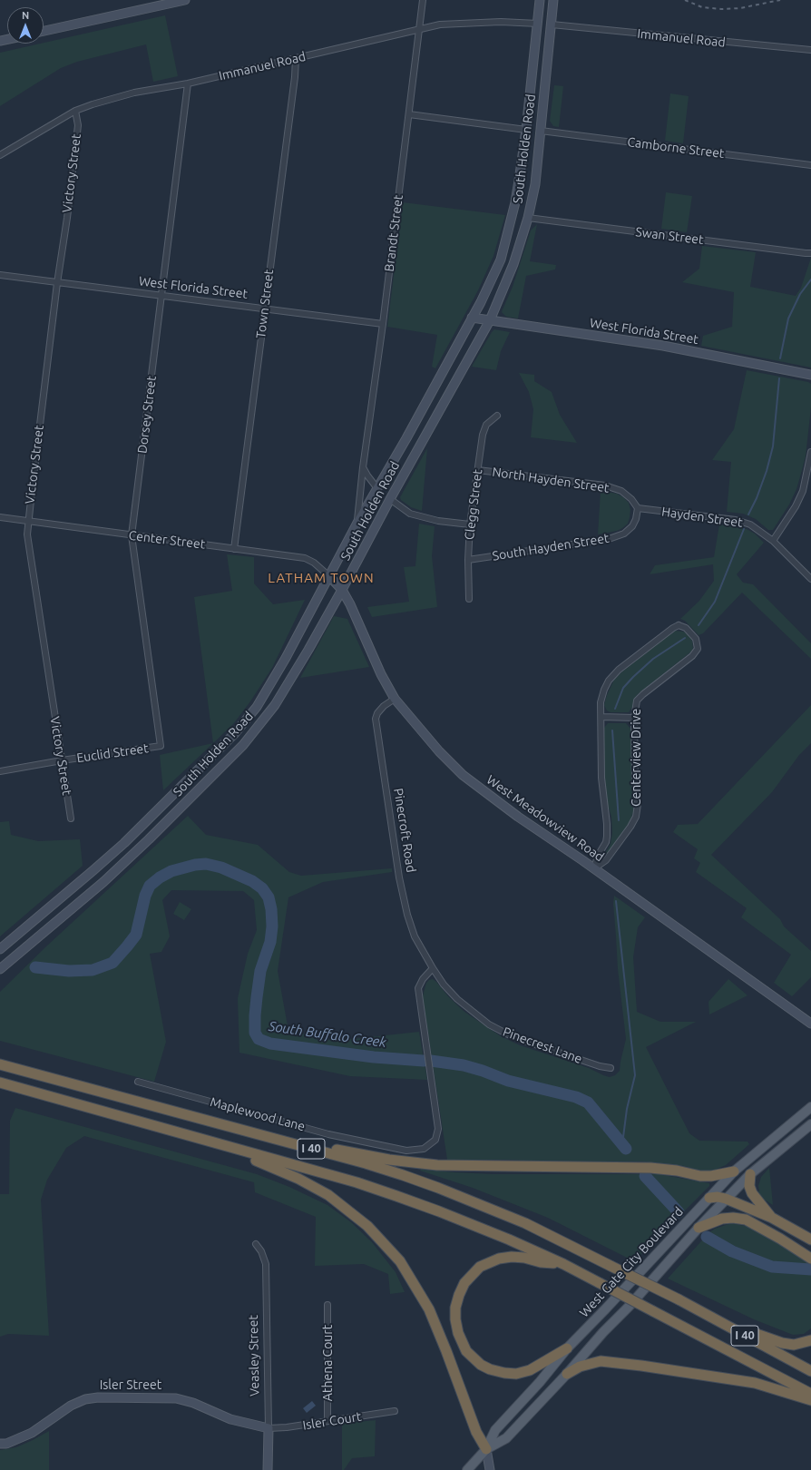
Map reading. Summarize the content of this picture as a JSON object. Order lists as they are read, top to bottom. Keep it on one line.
{"streets":{"highway":["I 40"],"main road":["South Holden Road","West Florida Street","West Meadowview Road","West Gate City Boulevard","Veasley Street","Isler Street"],"street":["Immanuel Road","Camborne Street","Victory Street","Brandt Street","Swan Street","Town Street","Dorsey Street","North Hayden Street","Clegg Street","Hayden Street","Center Street","South Hayden Street","Euclid Street","Centerview Drive","Pinecroft Road","Pinecrest Lane","Maplewood Lane","Athena Court","Isler Court"]},"crossings":[["Immanuel Road","South Holden Road"],["Immanuel Road","Victory Street"],["Immanuel Road","Brandt Street"],["Immanuel Road","Town Street"],["Immanuel Road","Dorsey Street"],["Camborne Street","South Holden Road"],["South Holden Road","Brandt Street"],["South Holden Road","Swan Street"],["South Holden Road","West Florida Street"],["South Holden Road","Center Street"],["South Holden Road","West Meadowview Road"],["Victory Street","West Florida Street"],["Victory Street","Center Street"],["Victory Street","Euclid Street"],["Brandt Street","West Florida Street"],["West Florida Street","Town Street"],["West Florida Street","Dorsey Street"],["Town Street","Center Street"],["Dorsey Street","Center Street"],["Dorsey Street","Euclid Street"],["North Hayden Street","Clegg Street"],["North Hayden Street","Hayden Street"],["North Hayden Street","South Hayden Street"],["Clegg Street","South Hayden Street"],["Hayden Street","South Hayden Street"],["Center Street","West Meadowview Road"],["Centerview Drive","West Meadowview Road"],["West Meadowview Road","Pinecroft Road"],["Pinecroft Road","Pinecrest Lane"],["Pinecroft Road","Maplewood Lane"],["Pinecrest Lane","Maplewood Lane"],["Veasley Street","Isler Street"],["Veasley Street","Isler Court"],["Athena Court","Isler Court"],["Isler Street","Isler Court"]],"districts":["LATHAM TOWN"],"water":["South Buffalo Creek"],"north":"top"}
